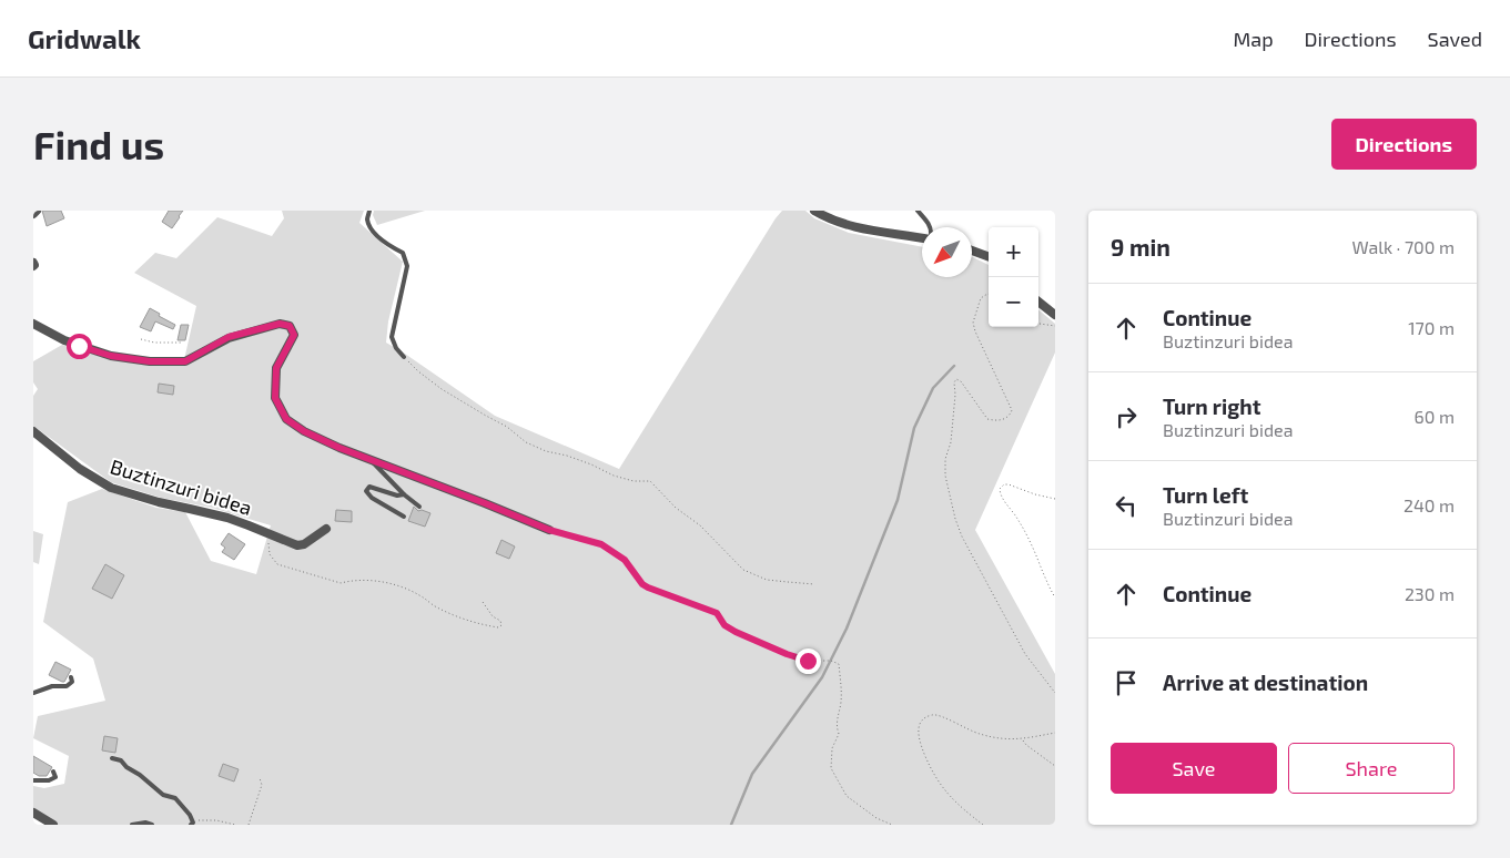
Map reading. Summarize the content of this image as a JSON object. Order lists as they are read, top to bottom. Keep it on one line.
{"streets":{"street":["Buztinzuri bidea"]},"north":"bottom left","page":{"header":"Gridwalk","nav":["Map","Directions","Saved"],"buttons":["Directions",["Save","Share"]],"title":"Find us","heading":["9 min","Walk · 700 m"],"map_buttons":["+","−"],"list":[["Continue","Buztinzuri bidea","170 m"],["Turn right","Buztinzuri bidea","60 m"],["Turn left","Buztinzuri bidea","240 m"],["Continue","230 m"],"Arrive at destination"]}}
